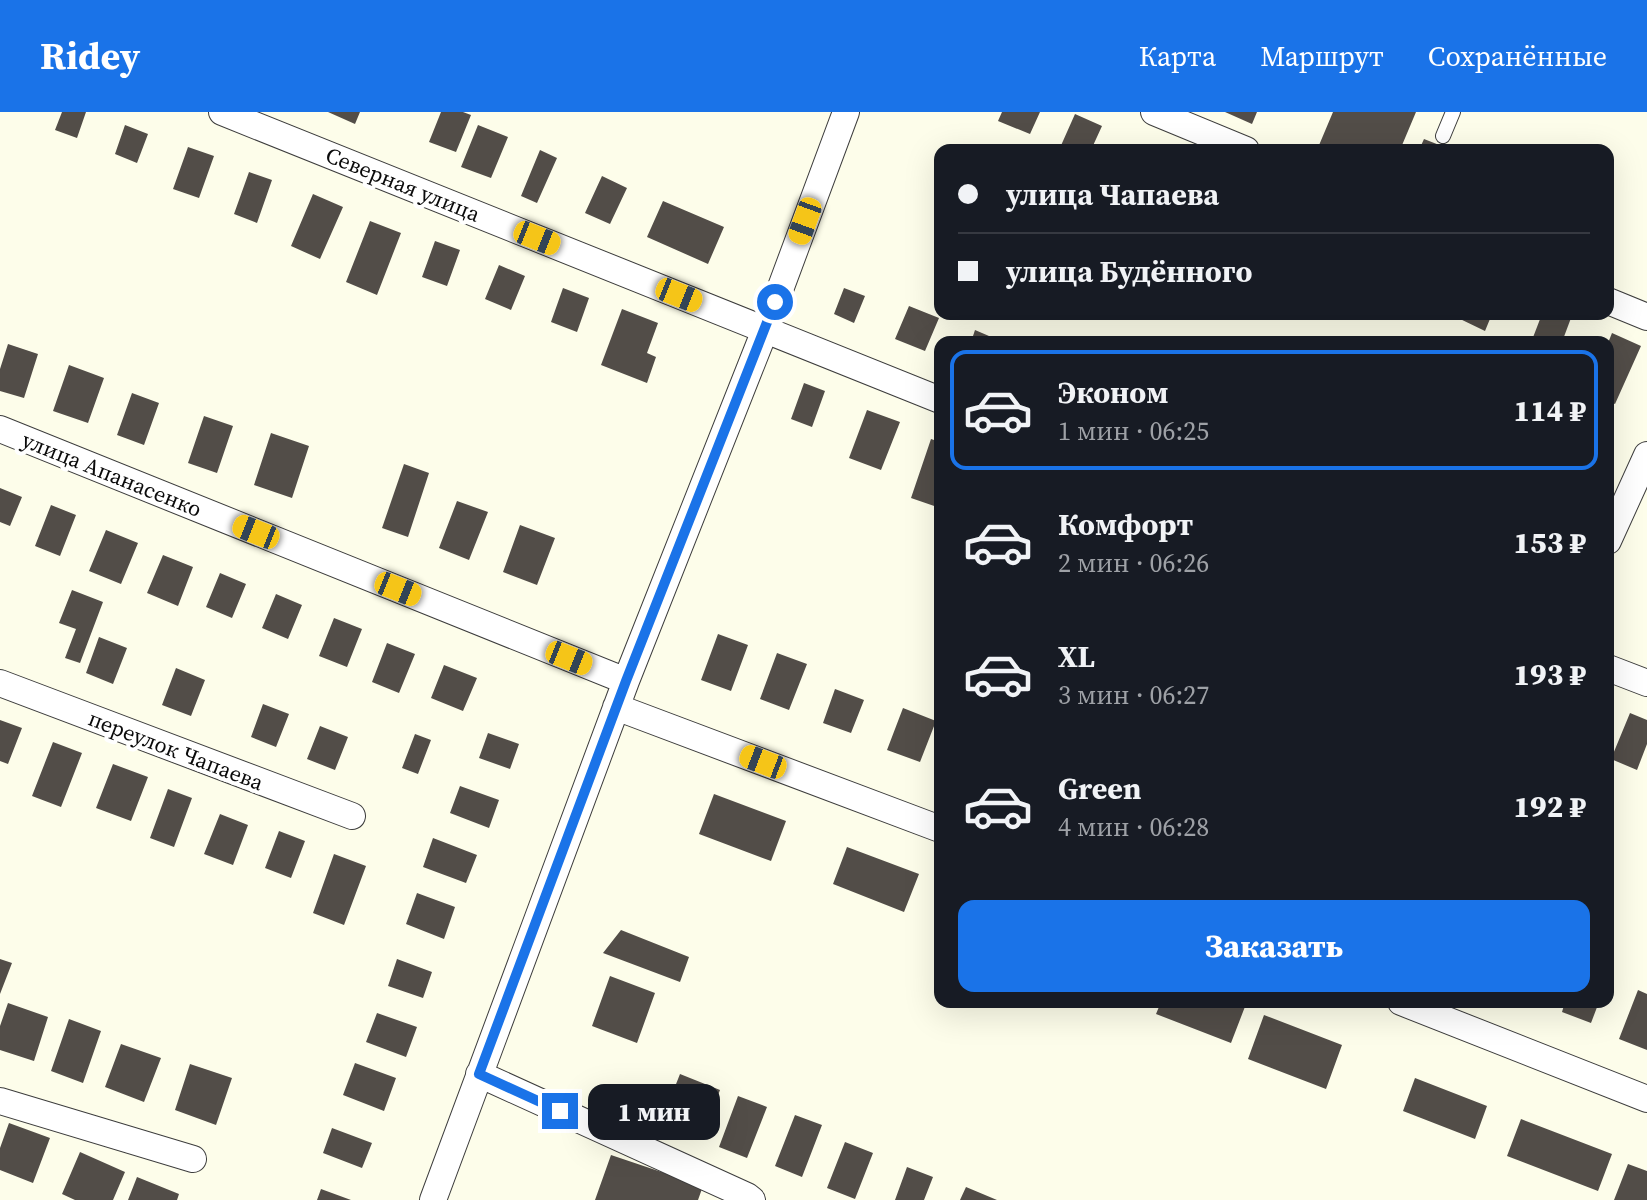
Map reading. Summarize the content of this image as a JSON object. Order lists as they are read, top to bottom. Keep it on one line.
{"streets":{"street":["Северная улица","улица Апанасенко","переулок Чапаева"]},"page":{"header":"Ridey","nav":["Карта","Маршрут","Сохранённые"],"banner":["улица Чапаева","улица Будённого"],"list":[{"name":"Эконом","note":"1 мин · 06:25","value":"114 ₽"},{"name":"Комфорт","note":"2 мин · 06:26","value":"153 ₽"},{"name":"XL","note":"3 мин · 06:27","value":"193 ₽"},{"name":"Green","note":"4 мин · 06:28","value":"192 ₽"}],"buttons":"Заказать","bubble":"1 мин"}}
